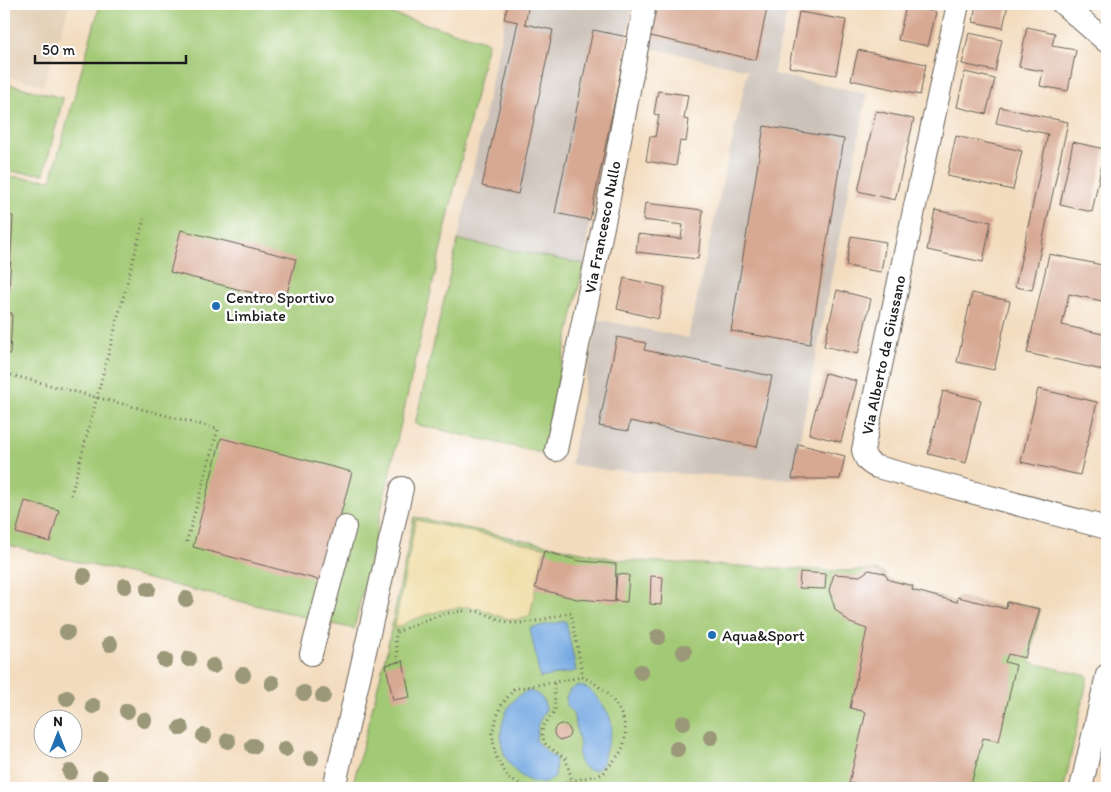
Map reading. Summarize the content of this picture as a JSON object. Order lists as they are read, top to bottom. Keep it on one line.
{"streets":{"street":["Via Francesco Nullo","Via Alberto da Giussano"]},"places":["Centro Sportivo Limbiate","Aqua&Sport"],"scale_bar":"50 m","north":"top"}
